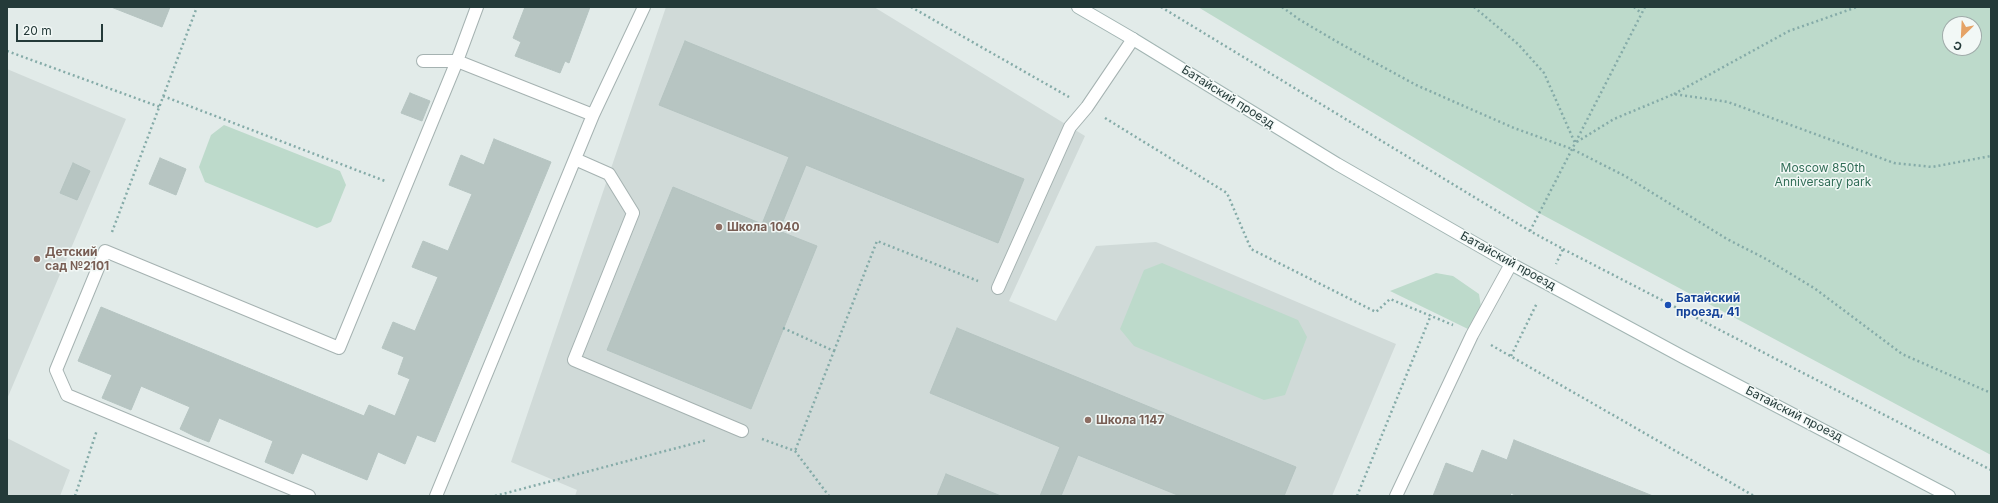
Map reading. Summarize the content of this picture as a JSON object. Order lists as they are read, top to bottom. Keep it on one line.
{"streets":{"main road":["Батайский проезд"]},"parks":["Moscow 850th Anniversary park"],"places":["Школа 1040","Детский сад №2101","Батайский проезд, 41","Школа 1147"],"scale_bar":"20 m","north":"bottom left"}
